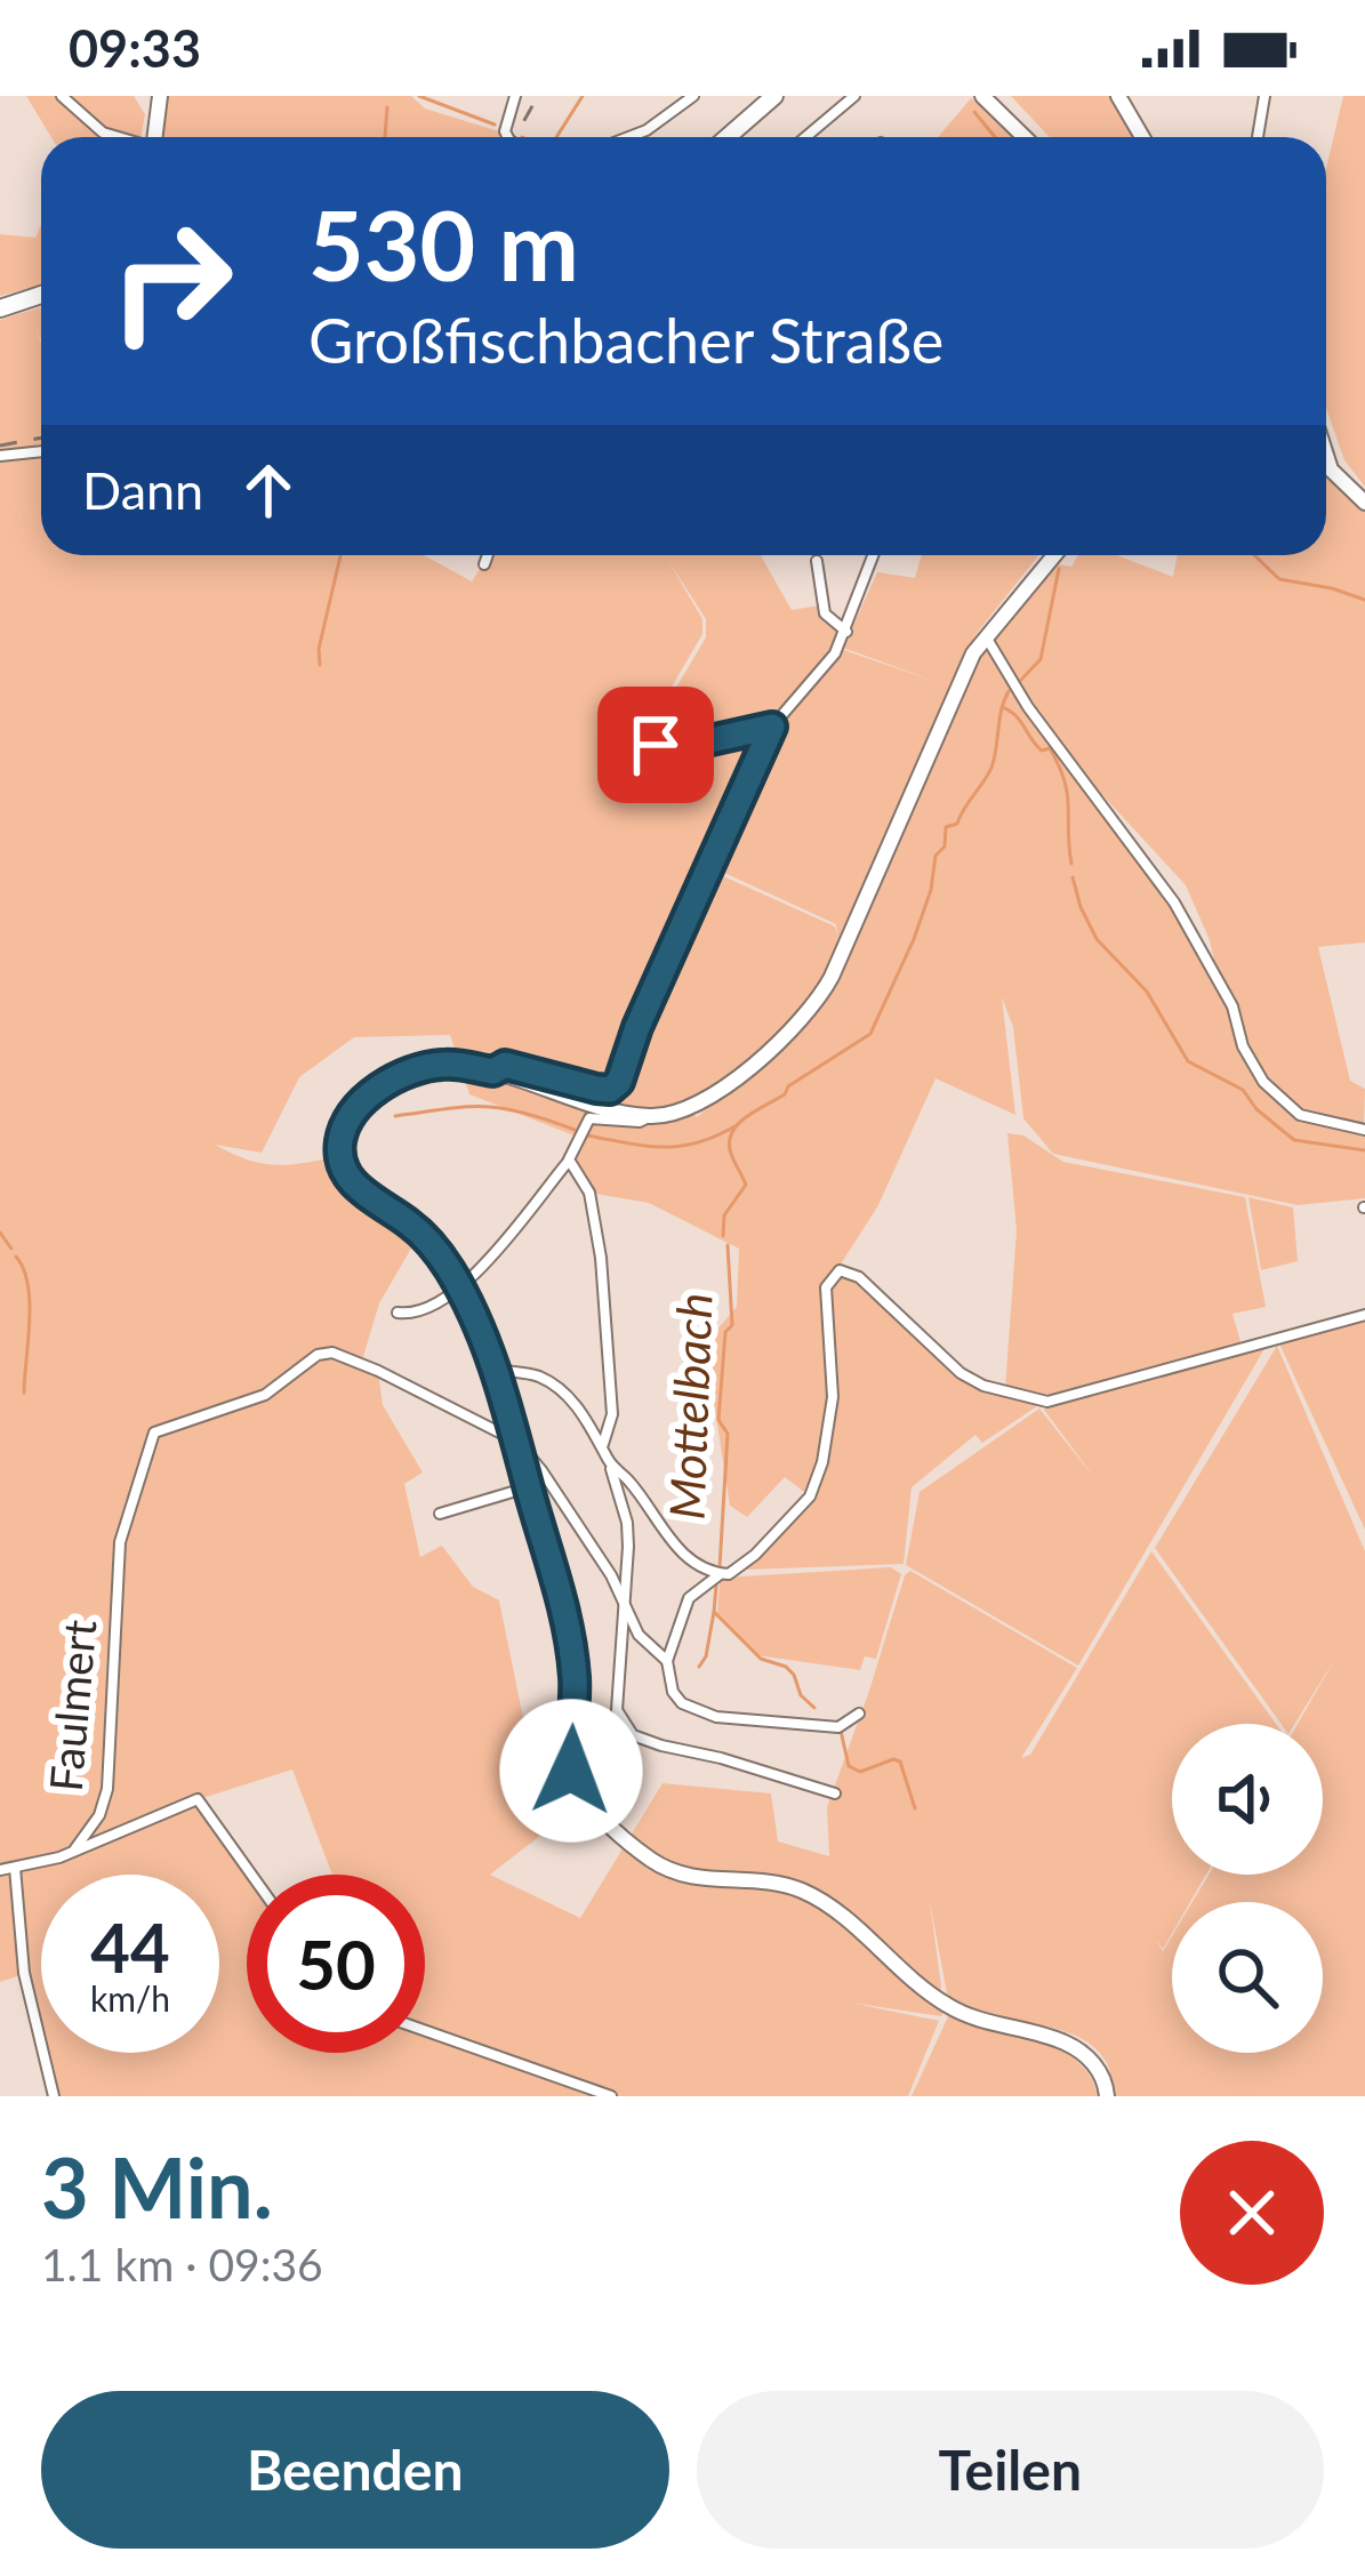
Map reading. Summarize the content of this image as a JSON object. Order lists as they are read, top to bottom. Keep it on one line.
{"streets":{"street":["Faulmert"]},"water":["Mottelbach"],"page":{"status":"09:33","turn":["530 m","Großfischbacher Straße"],"then":"Dann","speed":"44 km/h","limit":"50","heading":["3 Min.","1.1 km · 09:36"],"buttons":["Beenden","Teilen"]}}
